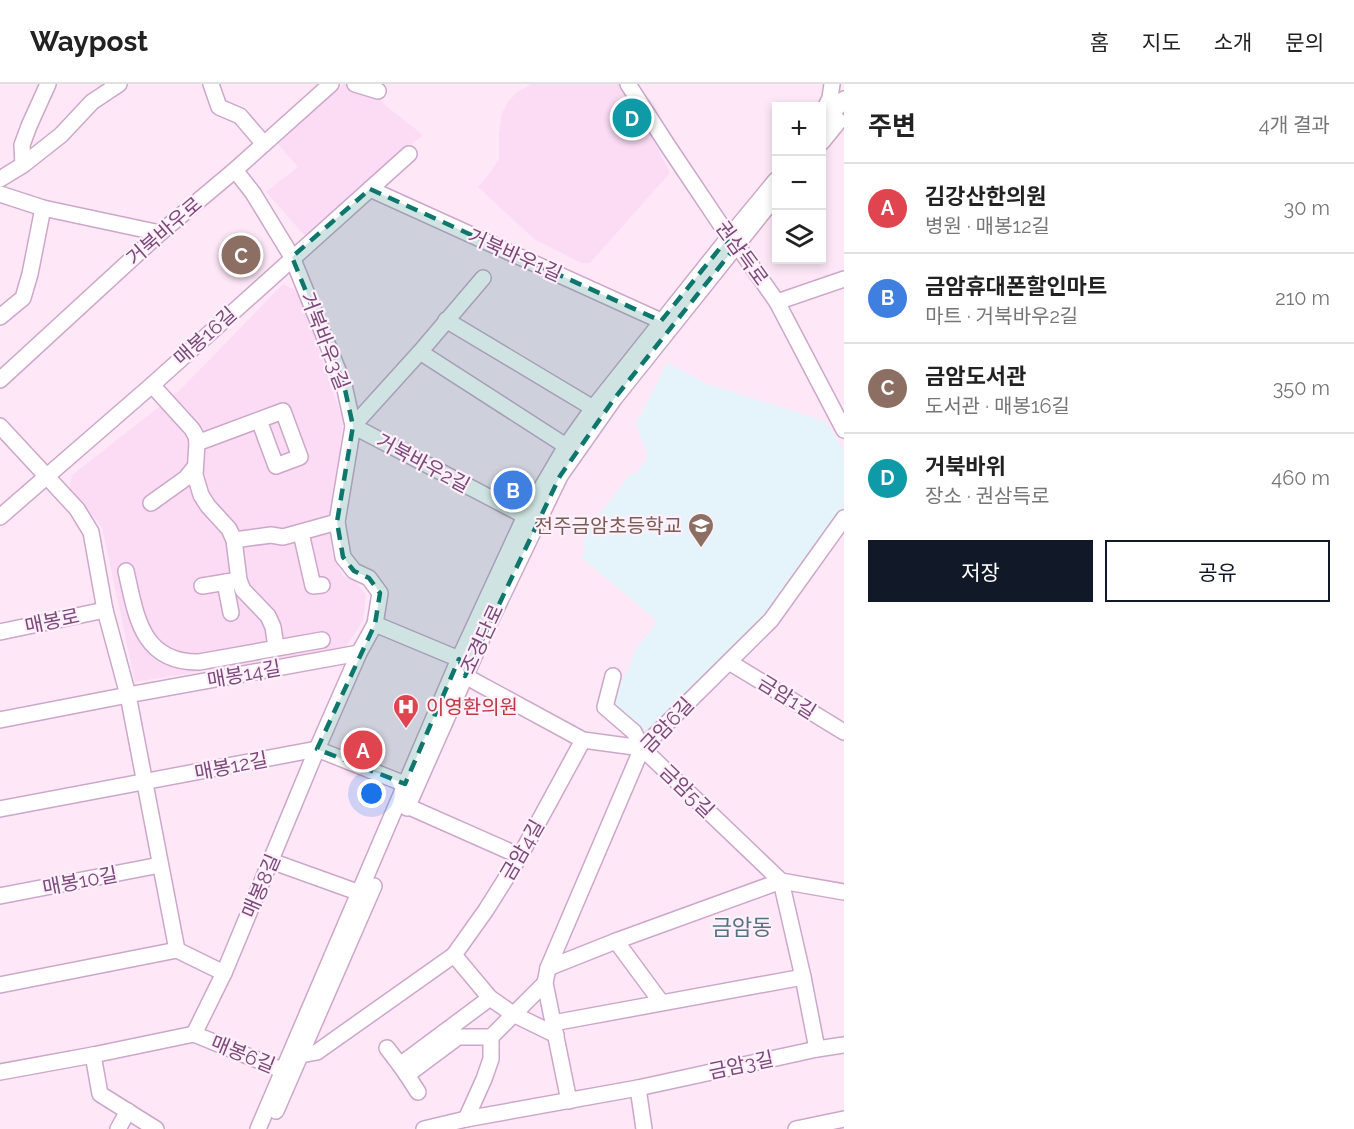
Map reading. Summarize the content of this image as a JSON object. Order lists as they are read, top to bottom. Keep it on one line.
{"streets":{"street":["거북바우로","권삼득로","거북바우1길","매봉16길","거북바우3길","거북바우2길","매봉로","조경단로","매봉14길","금암1길","금암6길","매봉12길","금암5길","금암4길","매봉10길","매봉8길","매봉6길","금암3길"]},"crossings":[["거북바우로","거북바우3길"],["권삼득로","조경단로"],["거북바우1길","매봉16길"],["거북바우1길","조경단로"],["매봉16길","거북바우3길"],["거북바우3길","거북바우2길"],["거북바우2길","조경단로"],["조경단로","금암4길"],["조경단로","매봉6길"],["금암1길","금암6길"],["금암6길","금암5길"],["매봉12길","매봉8길"],["매봉8길","매봉6길"]],"districts":["금암동"],"places":{"school or university":["전주금암초등학교"],"hospital":["이영환의원"]},"page":{"header":"Waypost","nav":["홈","지도","소개","문의"],"heading":["주변","4개 결과"],"pins":["D","C","B","A"],"map_buttons":["+","−"],"list":[{"mark":"A","name":"김강산한의원","note":"병원 · 매봉12길","value":"30 m"},{"mark":"B","name":"금암휴대폰할인마트","note":"마트 · 거북바우2길","value":"210 m"},{"mark":"C","name":"금암도서관","note":"도서관 · 매봉16길","value":"350 m"},{"mark":"D","name":"거북바위","note":"장소 · 권삼득로","value":"460 m"}],"buttons":["저장","공유"]}}
